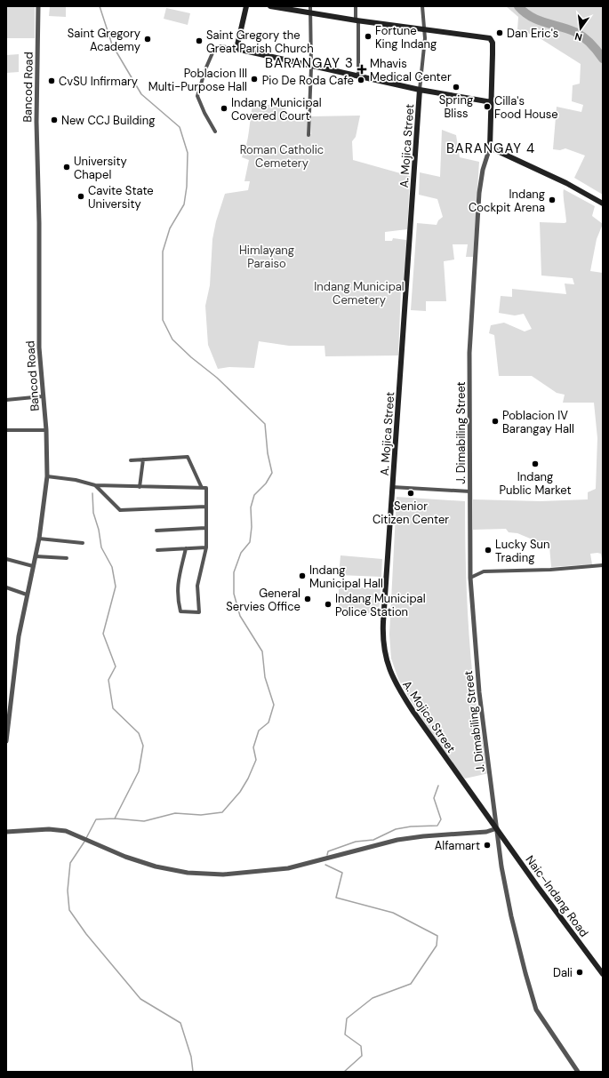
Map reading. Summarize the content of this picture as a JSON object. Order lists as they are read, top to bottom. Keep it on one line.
{"streets":{"main road":["A. Mojica Street","J. Dimabiling Street","Naic–Indang Road"],"street":["Bancod Road"]},"crossings":[["A. Mojica Street","J. Dimabiling Street"],["A. Mojica Street","Naic–Indang Road"],["J. Dimabiling Street","Naic–Indang Road"]],"districts":["BARANGAY 3","BARANGAY 4"],"parks":["Roman Catholic Cemetery","Himlayang Paraiso","Indang Municipal Cemetery"],"places":{"other":["Dan Eric's","Fortune King Indang","Saint Gregory Academy","Saint Gregory the Great Parish Church","Poblacion III Multi-Purpose Hall","Pio De Roda Cafe","CvSU Infirmary","Spring Bliss","Cilla's Food House","Indang Municipal Covered Court","New CCJ Building","University Chapel","Cavite State University","Indang Cockpit Arena","Poblacion IV Barangay Hall","Indang Public Market","Senior Citizen Center","Lucky Sun Trading","Indang Municipal Hall","General Servies Office","Indang Municipal Police Station","Alfamart","Dali"],"health":["Mhavis Medical Center"]},"north":"bottom"}
